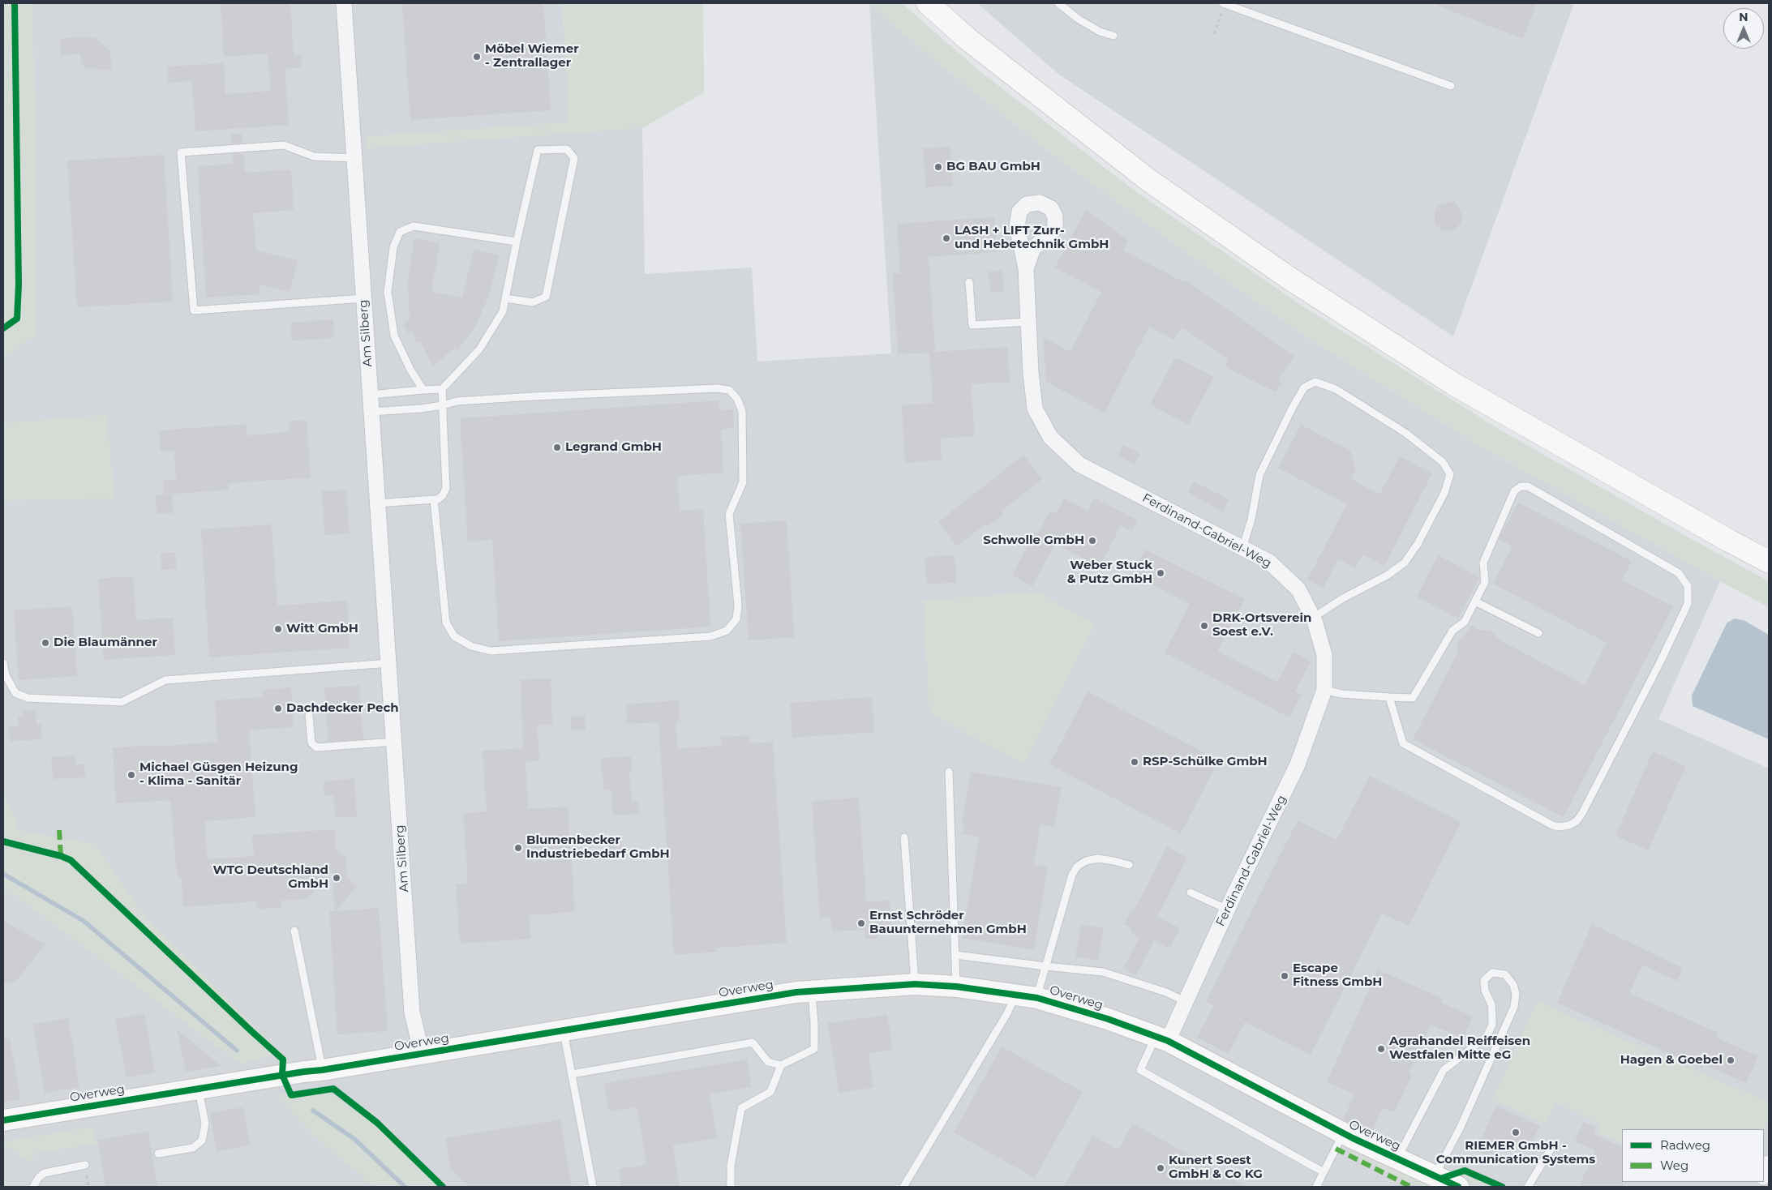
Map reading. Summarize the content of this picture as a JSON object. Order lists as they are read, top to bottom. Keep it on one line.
{"streets":{"street":["Am Silberg","Ferdinand-Gabriel-Weg","Overweg"]},"crossings":[["Am Silberg","Overweg"],["Ferdinand-Gabriel-Weg","Overweg"]],"places":["Möbel Wiemer - Zentrallager","BG BAU GmbH","LASH + LIFT Zurr- und Hebetechnik GmbH","Legrand GmbH","Schwolle GmbH","Weber Stuck & Putz GmbH","DRK-Ortsverein Soest e.V.","Witt GmbH","Die Blaumänner","Dachdecker Pech","RSP-Schülke GmbH","Michael Güsgen Heizung - Klima - Sanitär","Blumenbecker Industriebedarf GmbH","WTG Deutschland GmbH","Ernst Schröder Bauunternehmen GmbH","Escape Fitness GmbH","Agrahandel Reiffeisen Westfalen Mitte eG","Hagen & Goebel","RIEMER GmbH - Communication Systems","Kunert Soest GmbH & Co KG"],"legend":["Radweg","Weg"],"north":"top"}
